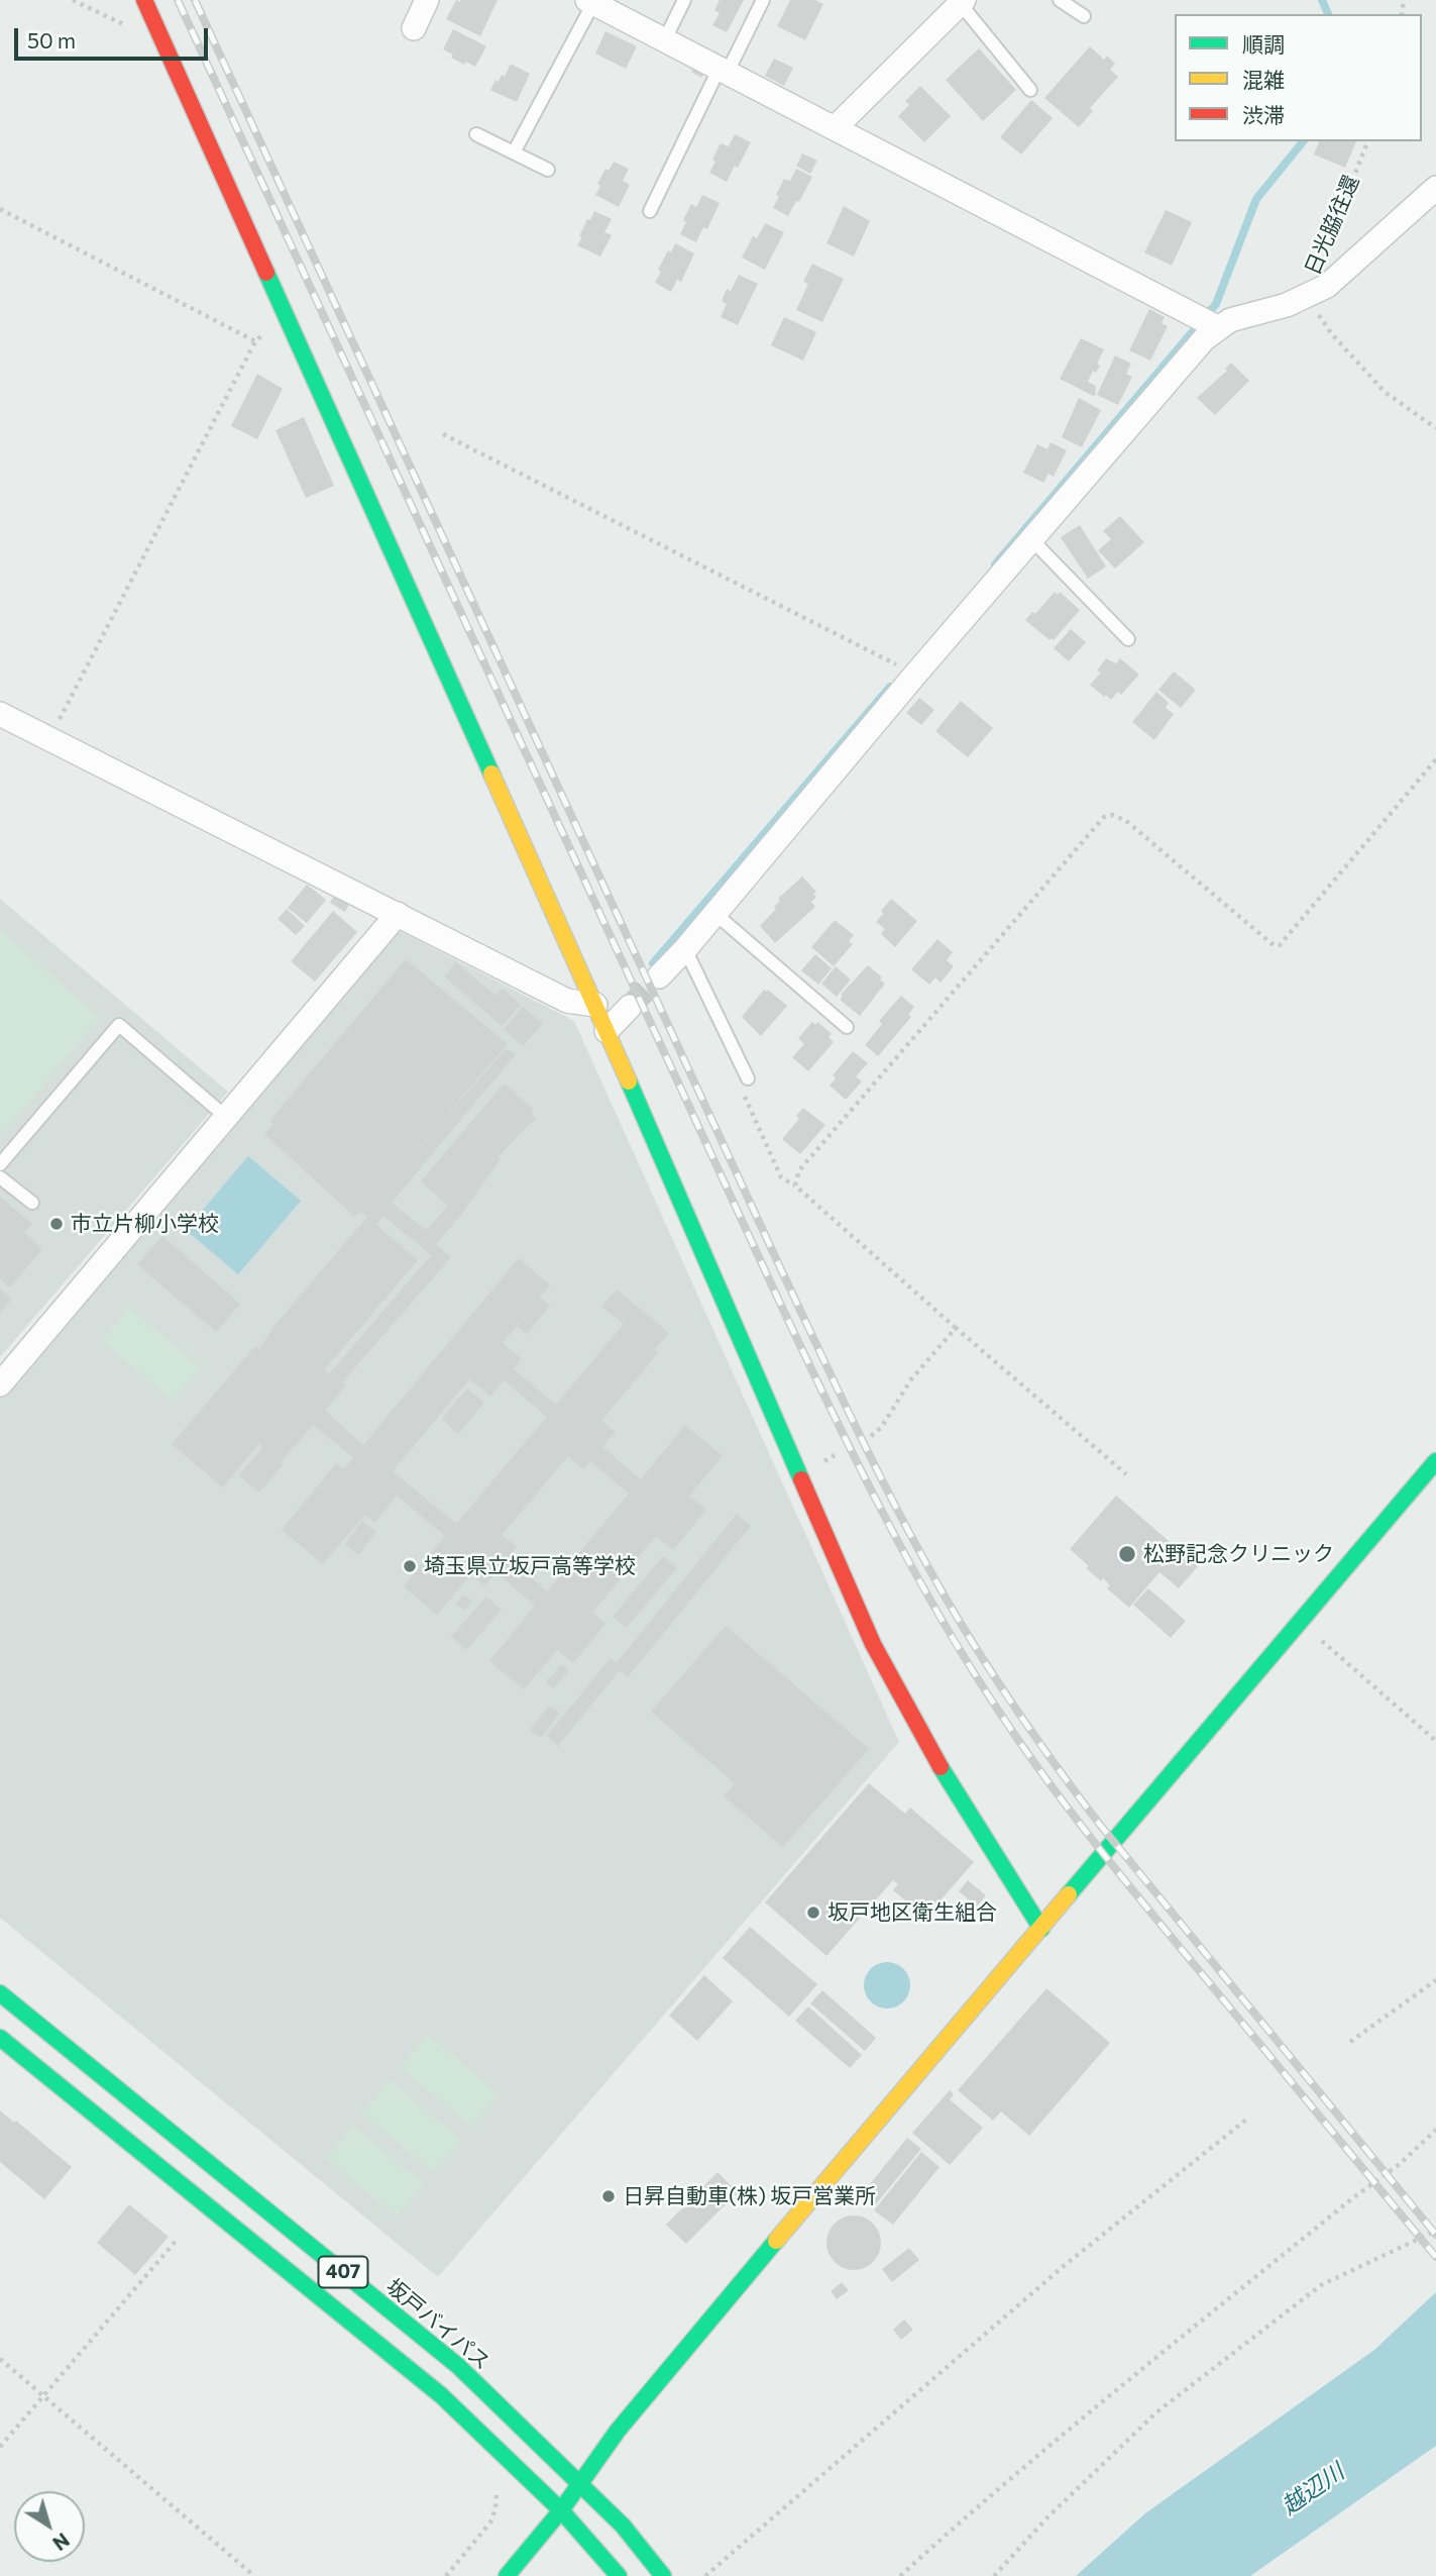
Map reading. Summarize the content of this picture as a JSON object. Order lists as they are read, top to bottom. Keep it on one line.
{"streets":{"main road":["407","坂戸バイパス"],"path":["日光脇往還"]},"water":["越辺川"],"places":["市立片柳小学校","松野記念クリニック","埼玉県立坂戸高等学校","坂戸地区衛生組合","日昇自動車(株) 坂戸営業所"],"legend":["順調","混雑","渋滞"],"scale_bar":"50 m","north":"bottom right"}
